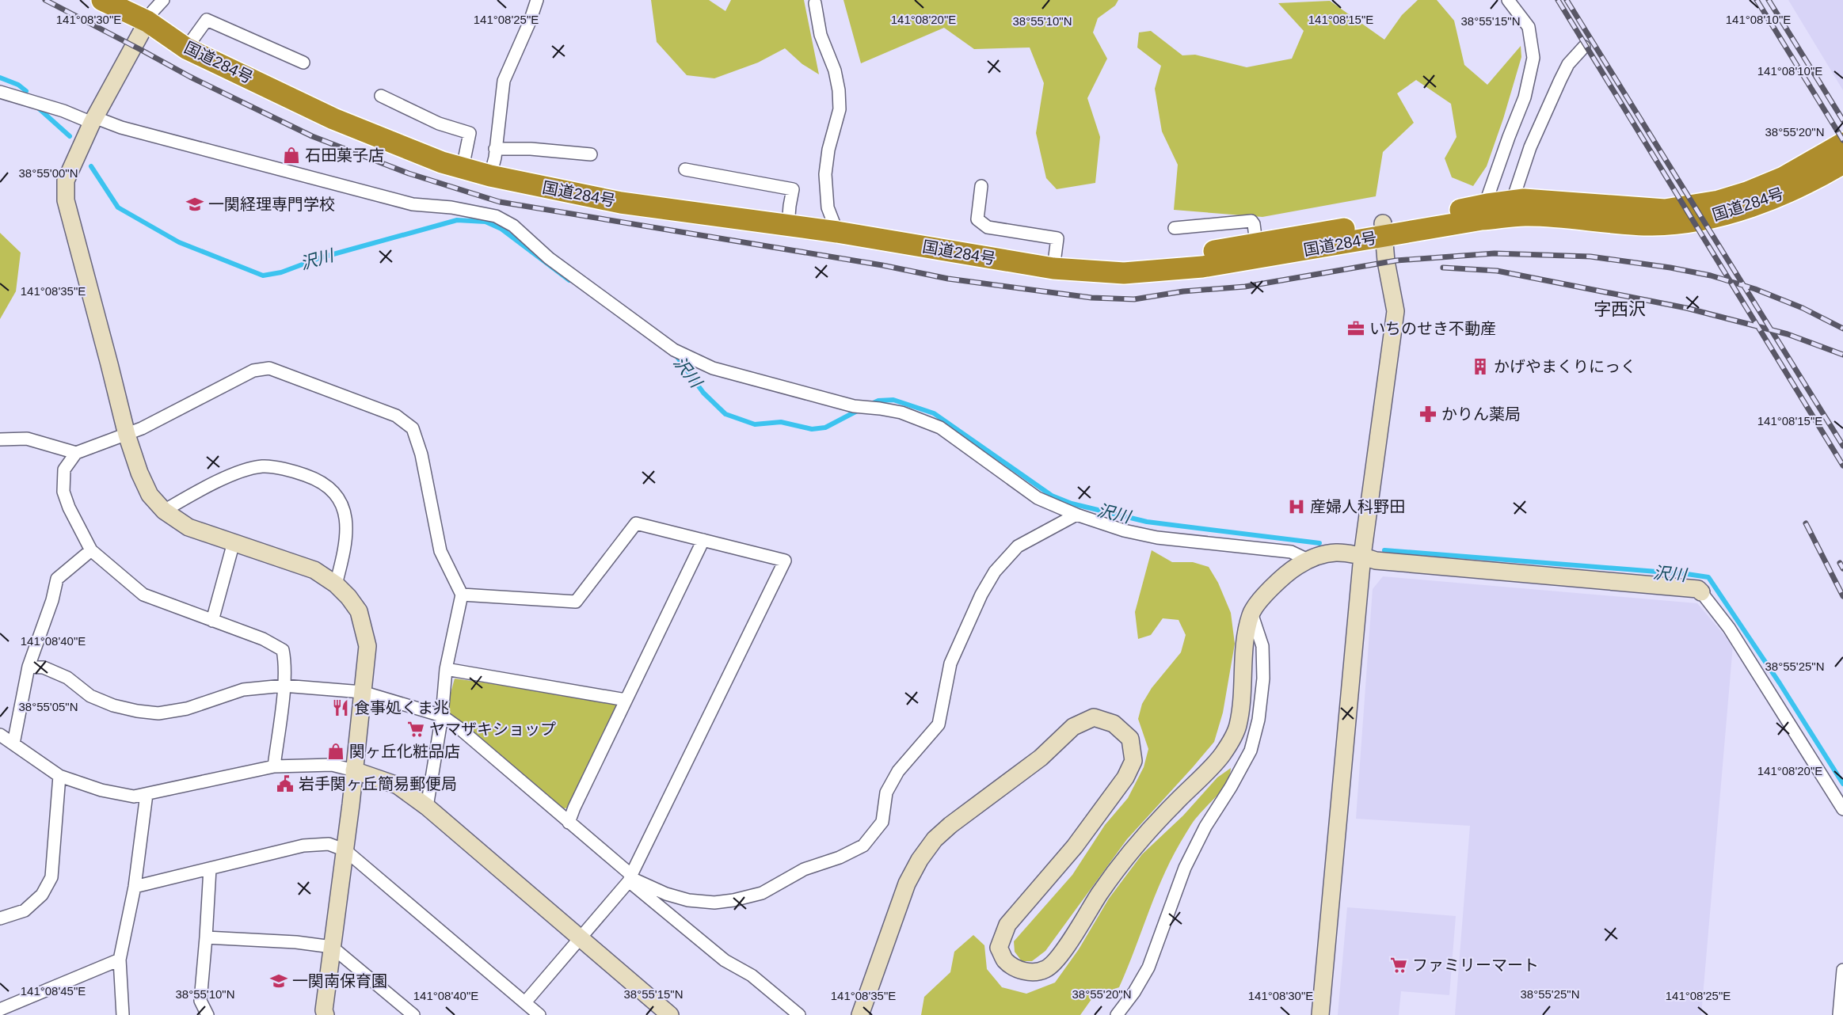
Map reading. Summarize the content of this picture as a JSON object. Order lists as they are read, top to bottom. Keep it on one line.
{"streets":{"highway":["国道284号"]},"districts":["字西沢"],"water":["沢川"],"places":{"shop":["石田菓子店","関ヶ丘化粧品店"],"school or university":["一関経理専門学校","一関南保育園"],"office":["いちのせき不動産"],"building":["かげやまくりにっく"],"pharmacy":["かりん薬局"],"hospital":["産婦人科野田"],"restaurant":["食事処くま兆"],"supermarket":["ヤマザキショップ","ファミリーマート"],"public building":["岩手関ヶ丘簡易郵便局"]},"coordinates":["141°08'30\"E","141°08'25\"E","141°08'15\"E","141°08'20\"E","141°08'10\"E","38°55'10\"N","38°55'15\"N","38°55'20\"N","38°55'00\"N","141°08'35\"E","141°08'40\"E","38°55'25\"N","38°55'05\"N","141°08'45\"E"]}
